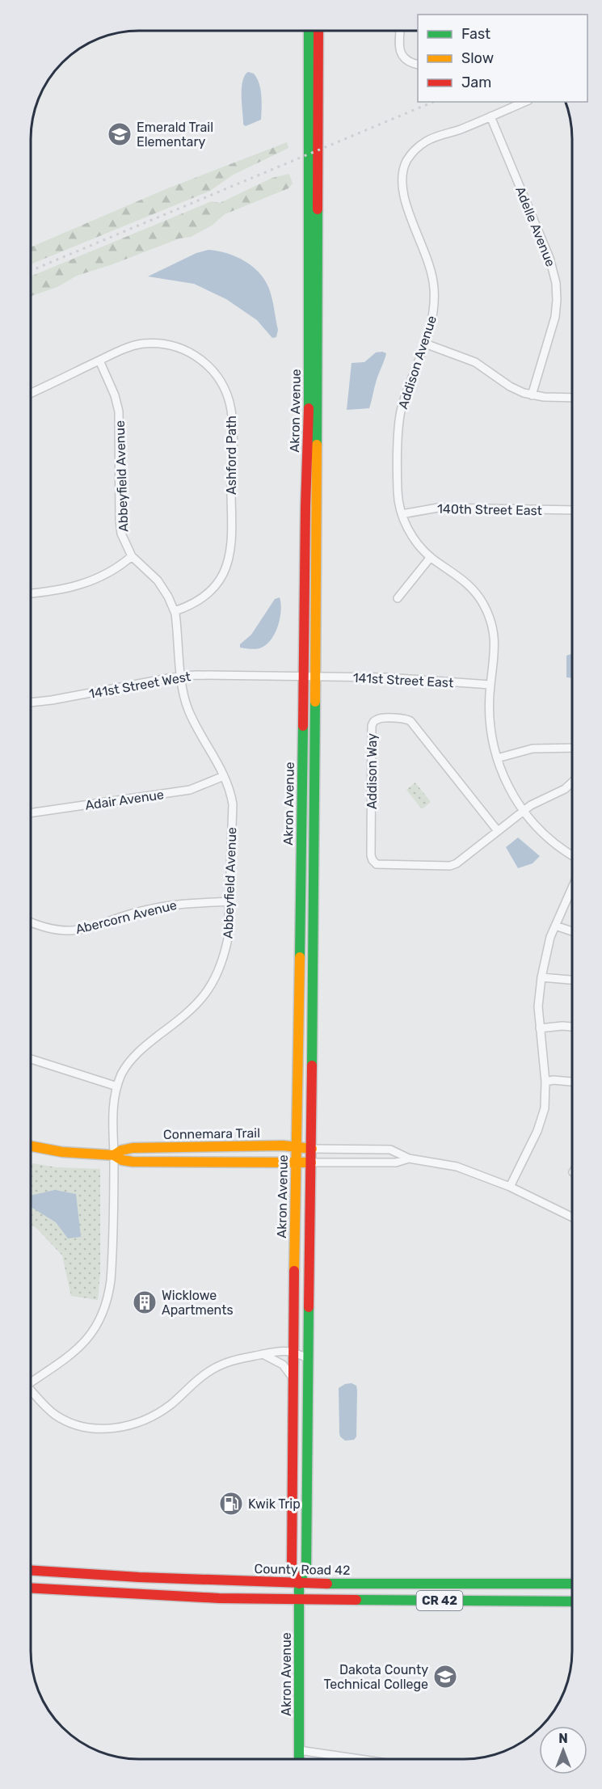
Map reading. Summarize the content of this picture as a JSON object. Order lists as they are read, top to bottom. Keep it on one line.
{"streets":{"main road":["Akron Avenue","Connemara Trail","County Road 42","CR 42"],"street":["Adelle Avenue","Addison Avenue","Ashford Path","Abbeyfield Avenue","140th Street East","141st Street East","141st Street West","Addison Way","Adair Avenue","Abercorn Avenue"]},"crossings":[["Adelle Avenue","Addison Avenue"],["Addison Avenue","140th Street East"],["Addison Avenue","141st Street East"],["Addison Avenue","Addison Way"],["Akron Avenue","141st Street East"],["Akron Avenue","141st Street West"],["Akron Avenue","Connemara Trail"],["Akron Avenue","County Road 42"],["Akron Avenue","CR 42"],["Ashford Path","Abbeyfield Avenue"],["Abbeyfield Avenue","141st Street West"],["Abbeyfield Avenue","Adair Avenue"],["Abbeyfield Avenue","Abercorn Avenue"],["Abbeyfield Avenue","Connemara Trail"],["141st Street East","141st Street West"]],"places":{"school or university":["Emerald Trail Elementary","Dakota County Technical College"],"building":["Wicklowe Apartments"],"fuel station":["Kwik Trip"]},"legend":["Fast","Slow","Jam"],"north":"top"}
